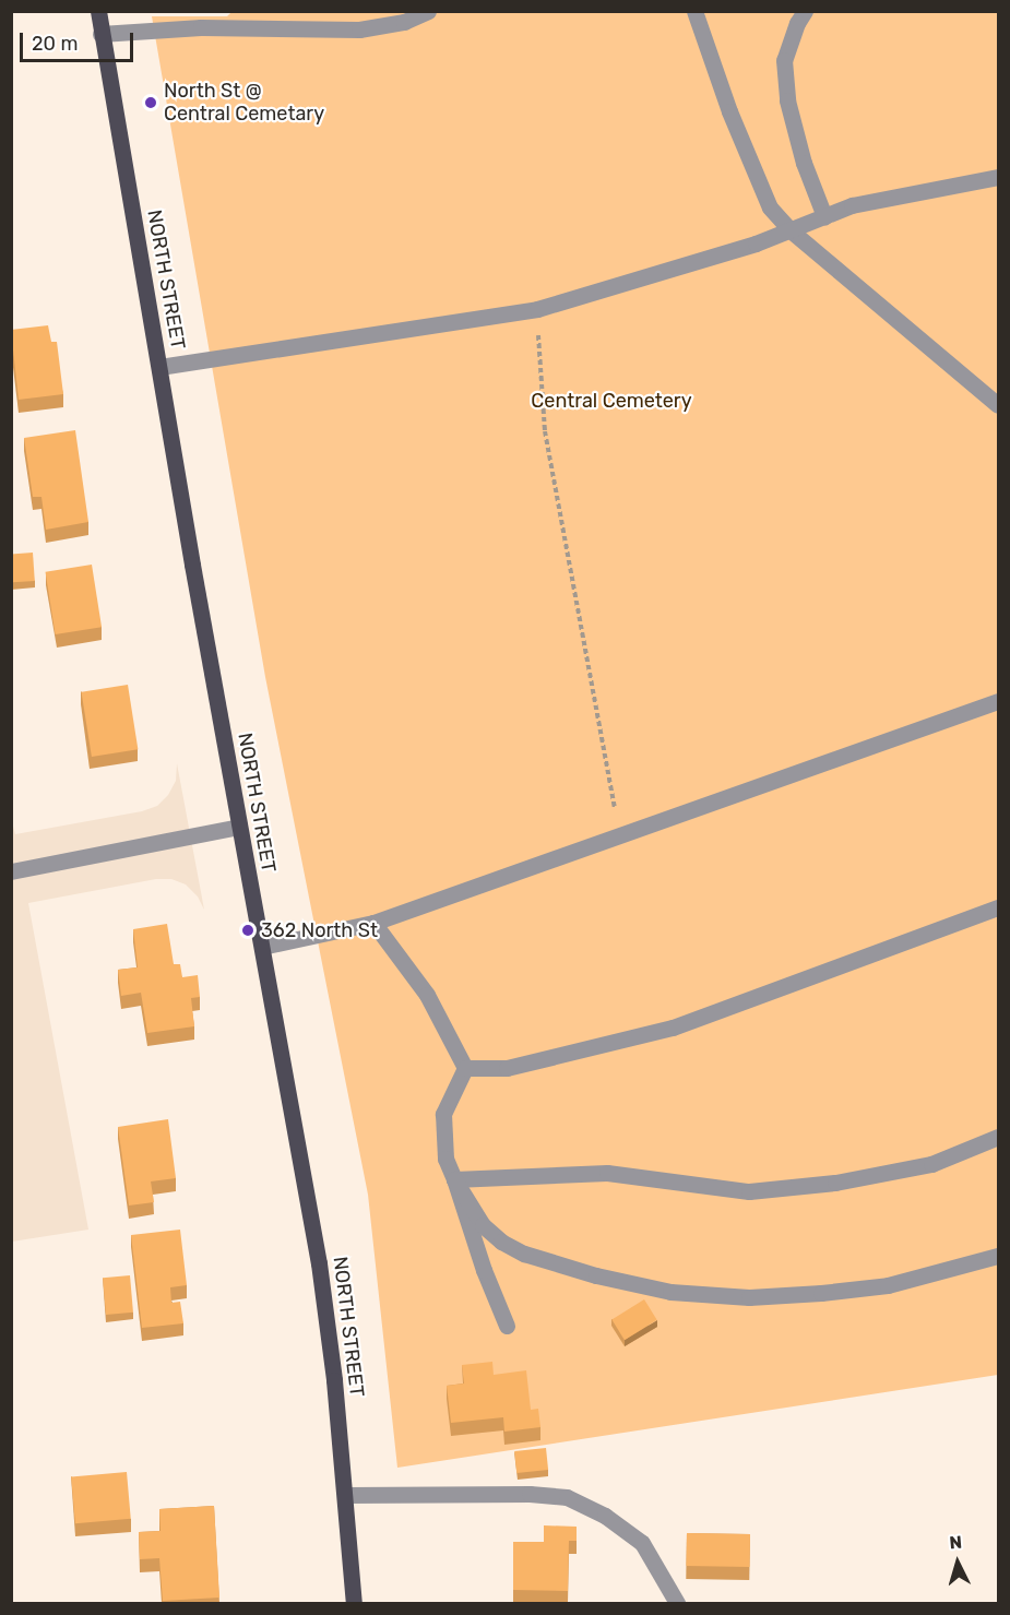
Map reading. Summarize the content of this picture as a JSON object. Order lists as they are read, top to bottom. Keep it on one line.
{"streets":{"main road":["NORTH STREET"]},"parks":["Central Cemetery"],"places":["North St @ Central Cemetary","362 North St"],"scale_bar":"20 m","north":"top"}
